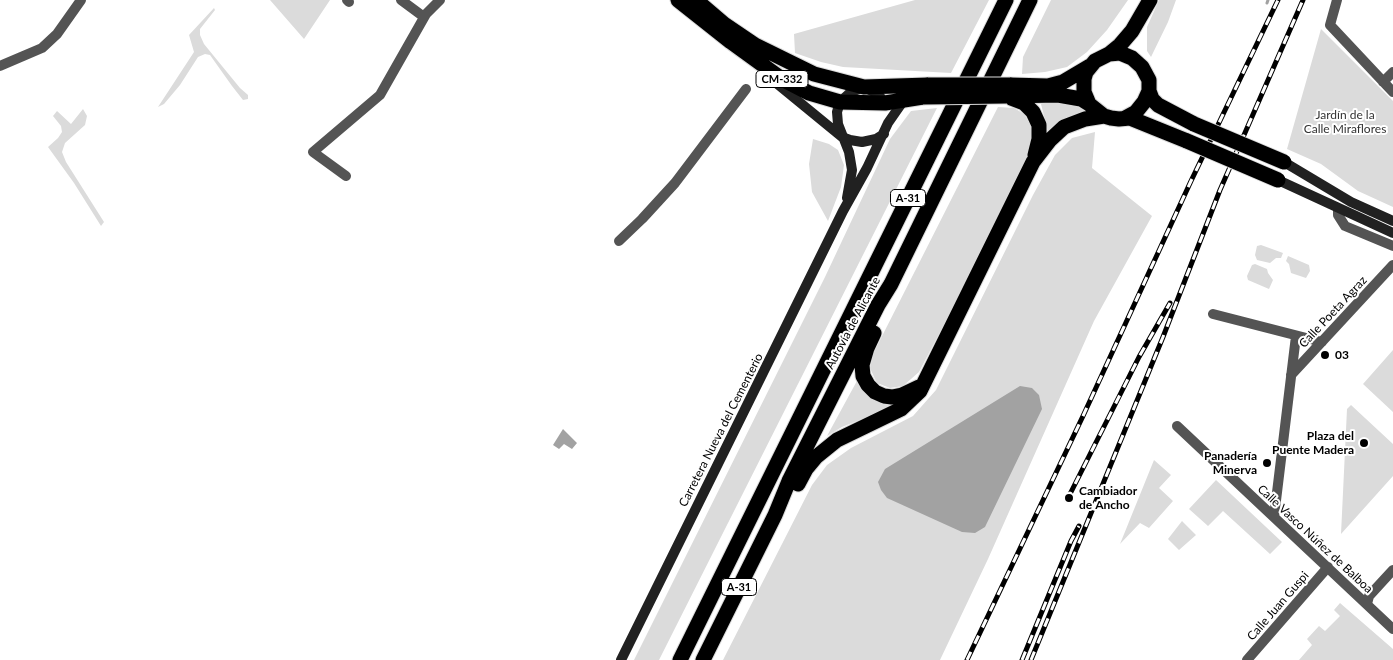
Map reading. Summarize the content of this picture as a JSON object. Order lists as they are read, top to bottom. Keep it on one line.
{"streets":{"highway":["CM-332","A-31","Autovía de Alicante"],"street":["Calle Poeta Agraz","Carretera Nueva del Cementerio","Calle Vasco Núñez de Balboa","Calle Juan Guspi"]},"crossings":[["CM-332","Carretera Nueva del Cementerio"],["Calle Poeta Agraz","Calle Vasco Núñez de Balboa"],["Calle Vasco Núñez de Balboa","Calle Juan Guspi"]],"parks":["Jardín de la Calle Miraflores"],"places":["03","Plaza del Puente Madera","Panadería Minerva","Cambiador de Ancho"]}
